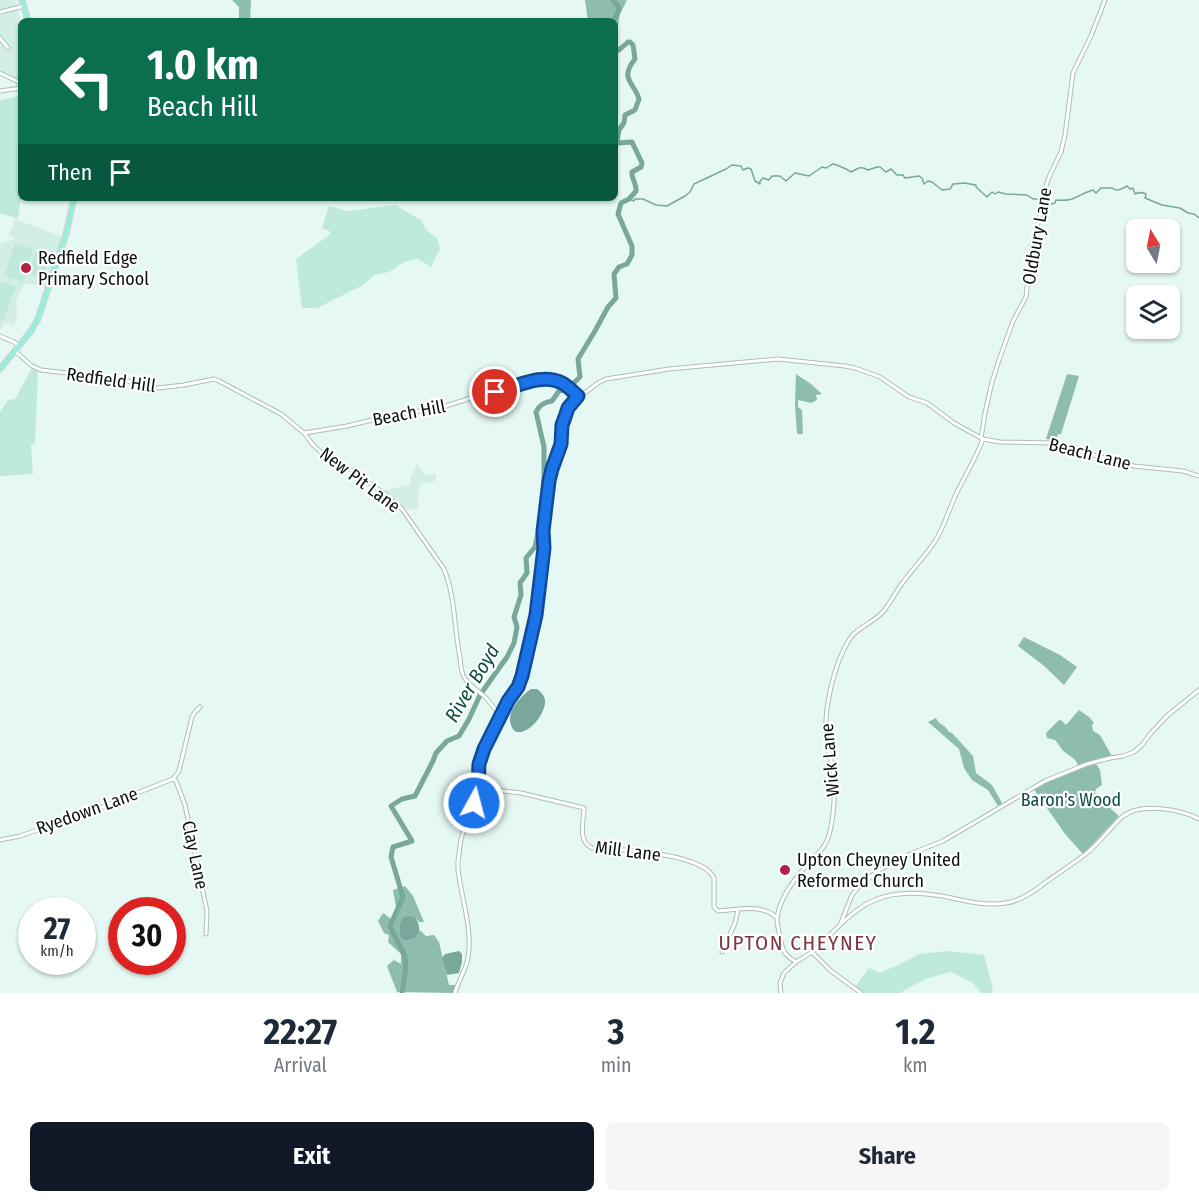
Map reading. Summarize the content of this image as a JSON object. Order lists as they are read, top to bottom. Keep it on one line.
{"streets":{"street":["Oldbury Lane","Redfield Hill","Beach Hill","Beach Lane","New Pit Lane","Wick Lane","Ryedown Lane","Mill Lane","Clay Lane"]},"crossings":[["Oldbury Lane","Beach Lane"],["Oldbury Lane","Wick Lane"],["Redfield Hill","Beach Hill"],["Redfield Hill","New Pit Lane"],["Beach Hill","New Pit Lane"],["Beach Lane","Wick Lane"],["Wick Lane","Mill Lane"],["Ryedown Lane","Clay Lane"]],"districts":["UPTON CHEYNEY"],"water":["River Boyd"],"parks":["Baron's Wood"],"places":["Redfield Edge Primary School","Upton Cheyney United Reformed Church"],"north":"top","page":{"turn":["1.0 km","Beach Hill"],"then":"Then","speed":"27 km/h","limit":"30","eta":["22:27","Arrival","3","min","1.2","km"],"buttons":["Exit","Share"]}}
